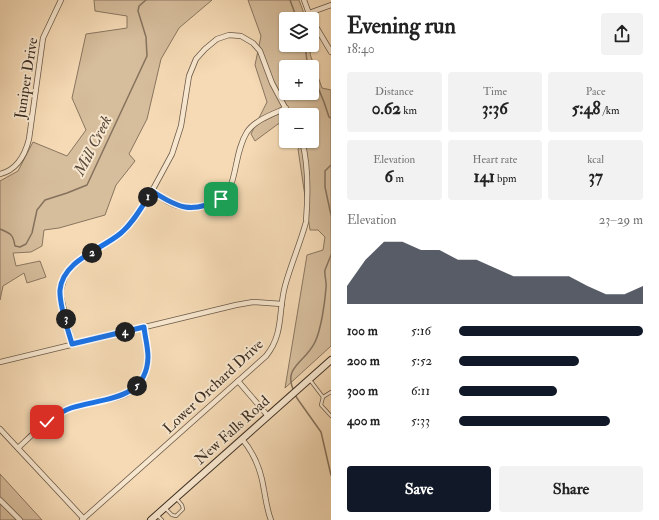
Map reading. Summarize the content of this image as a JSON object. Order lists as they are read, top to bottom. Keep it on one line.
{"streets":{"main road":["New Falls Road"],"street":["Juniper Drive","Lower Orchard Drive"]},"water":["Mill Creek"],"page":{"heading":["Evening run","18:40"],"map_buttons":["+","−"],"stats":[["Distance","0.62 km"],["Time","3:36"],["Pace","5:48 /km"],["Elevation","6 m"],["Heart rate","141 bpm"],["kcal","37"]],"pins":["1","2","3","4","5"],"chart":["Elevation","23–29 m"],"list":[{"name":"100 m","note":"5:16"},{"name":"200 m","note":"5:52"},{"name":"300 m","note":"6:11"},{"name":"400 m","note":"5:33"}],"buttons":["Save","Share"]}}
